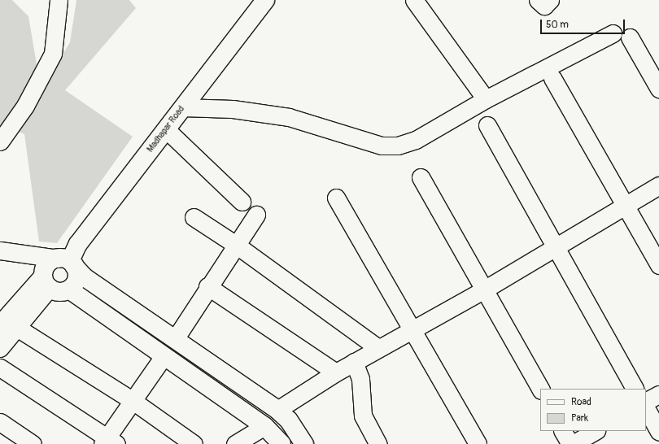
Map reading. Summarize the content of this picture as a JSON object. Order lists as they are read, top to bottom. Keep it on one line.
{"streets":{"main road":["Madhapar Road"]},"legend":["Road","Park"],"scale_bar":"50 m"}
